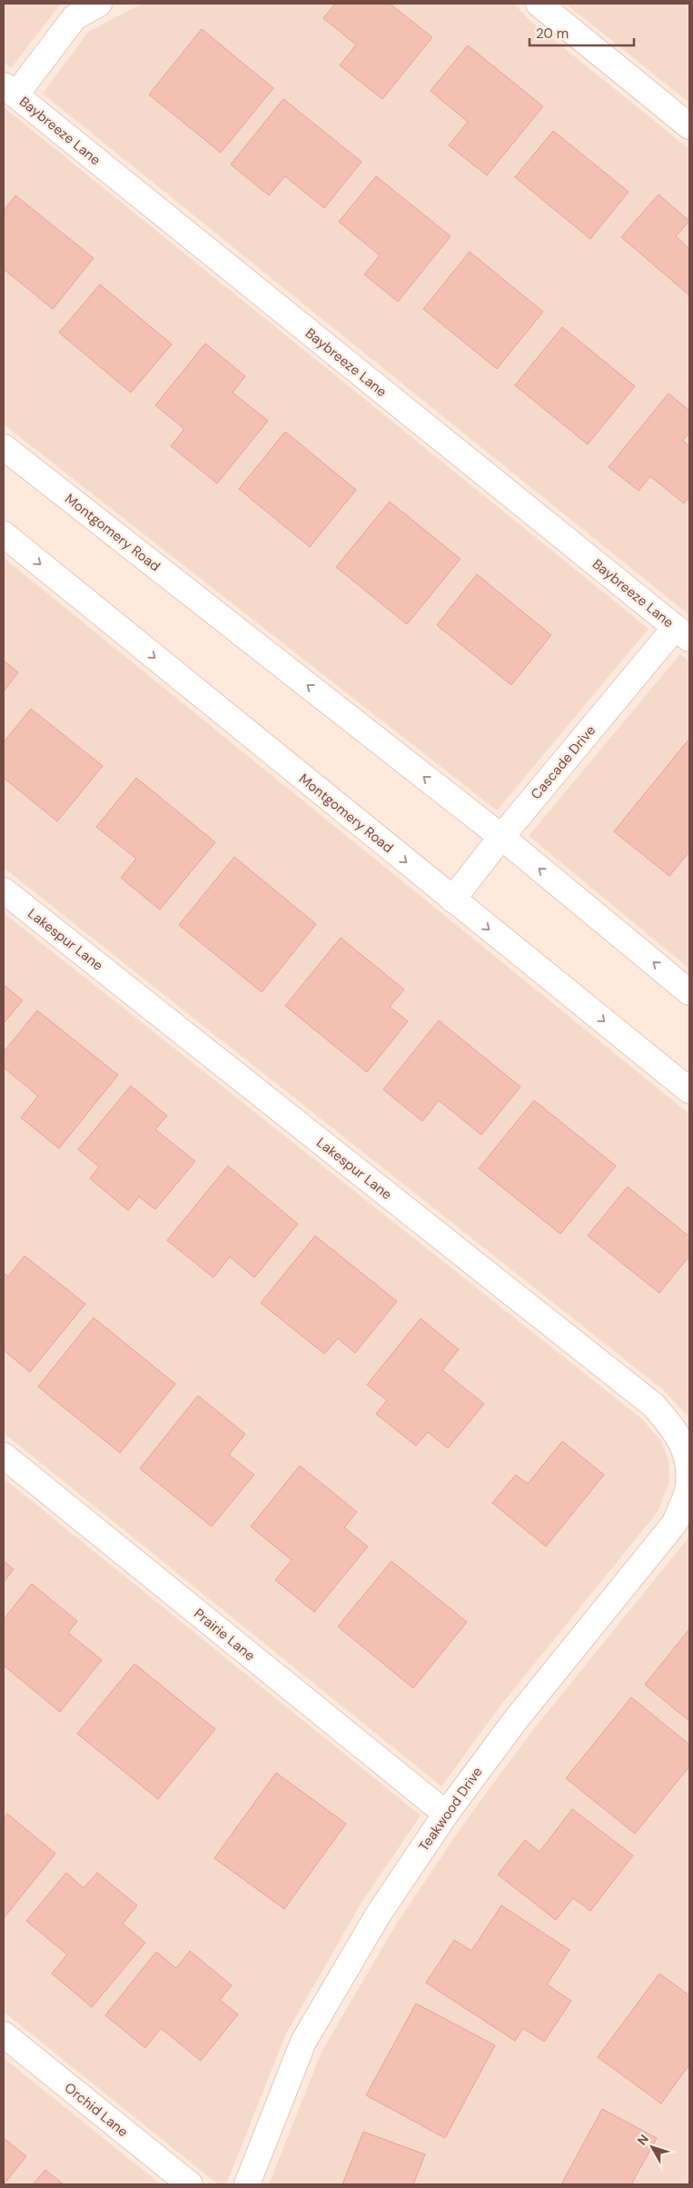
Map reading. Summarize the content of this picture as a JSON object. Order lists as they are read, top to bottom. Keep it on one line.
{"streets":{"street":["Baybreeze Lane","Montgomery Road","Cascade Drive","Lakespur Lane","Prairie Lane","Teakwood Drive","Orchid Lane"]},"crossings":[["Baybreeze Lane","Cascade Drive"],["Montgomery Road","Cascade Drive"],["Lakespur Lane","Teakwood Drive"],["Prairie Lane","Teakwood Drive"]],"scale_bar":"20 m","north":"top left"}
